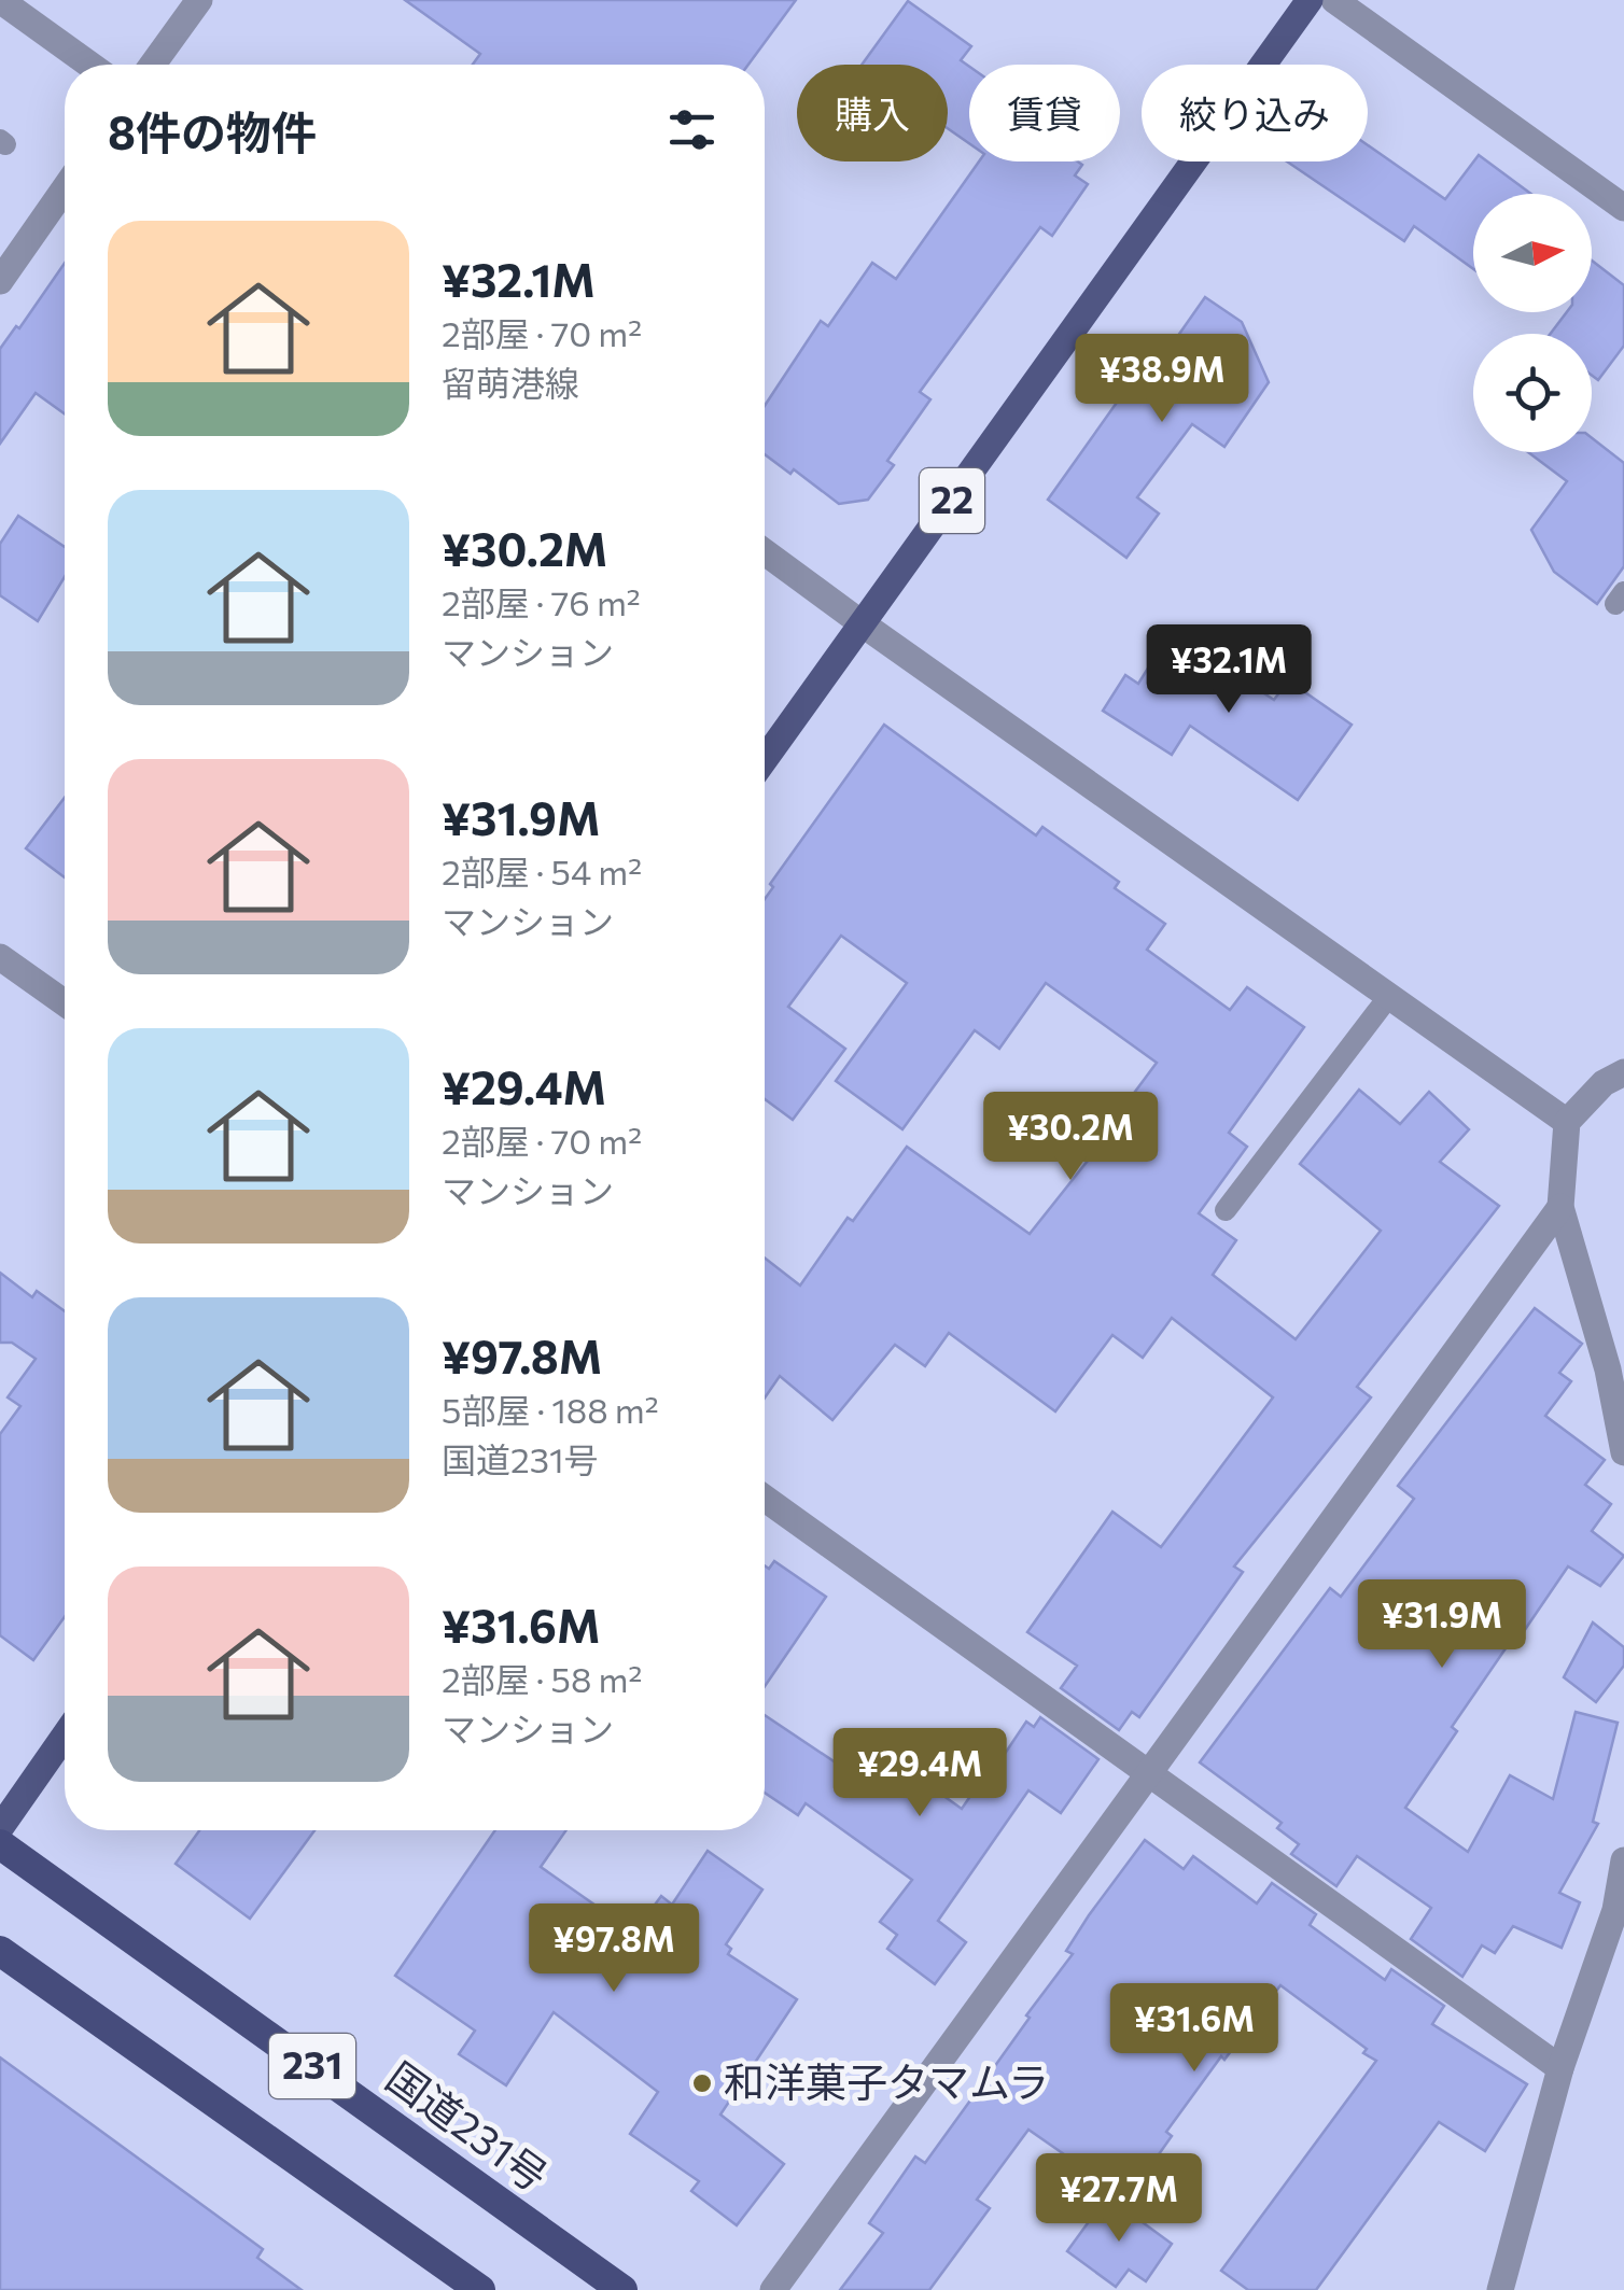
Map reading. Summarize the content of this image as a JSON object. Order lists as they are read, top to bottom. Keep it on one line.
{"streets":{"highway":["231","国道231号"],"main road":["22"]},"places":["和洋菓子タマムラ"],"north":"right","page":{"chip":["購入","賃貸","絞り込み"],"heading":"8件の物件","list":[{"name":"¥32.1M","note":"2部屋 · 70 m² · 留萌港線"},{"name":"¥30.2M","note":"2部屋 · 76 m² · マンション"},{"name":"¥31.9M","note":"2部屋 · 54 m² · マンション"},{"name":"¥29.4M","note":"2部屋 · 70 m² · マンション"},{"name":"¥97.8M","note":"5部屋 · 188 m² · 国道231号"},{"name":"¥31.6M","note":"2部屋 · 58 m² · マンション"}],"price":["¥38.9M","¥32.1M","¥30.2M","¥31.9M","¥29.4M","¥97.8M","¥31.6M","¥27.7M"]}}
